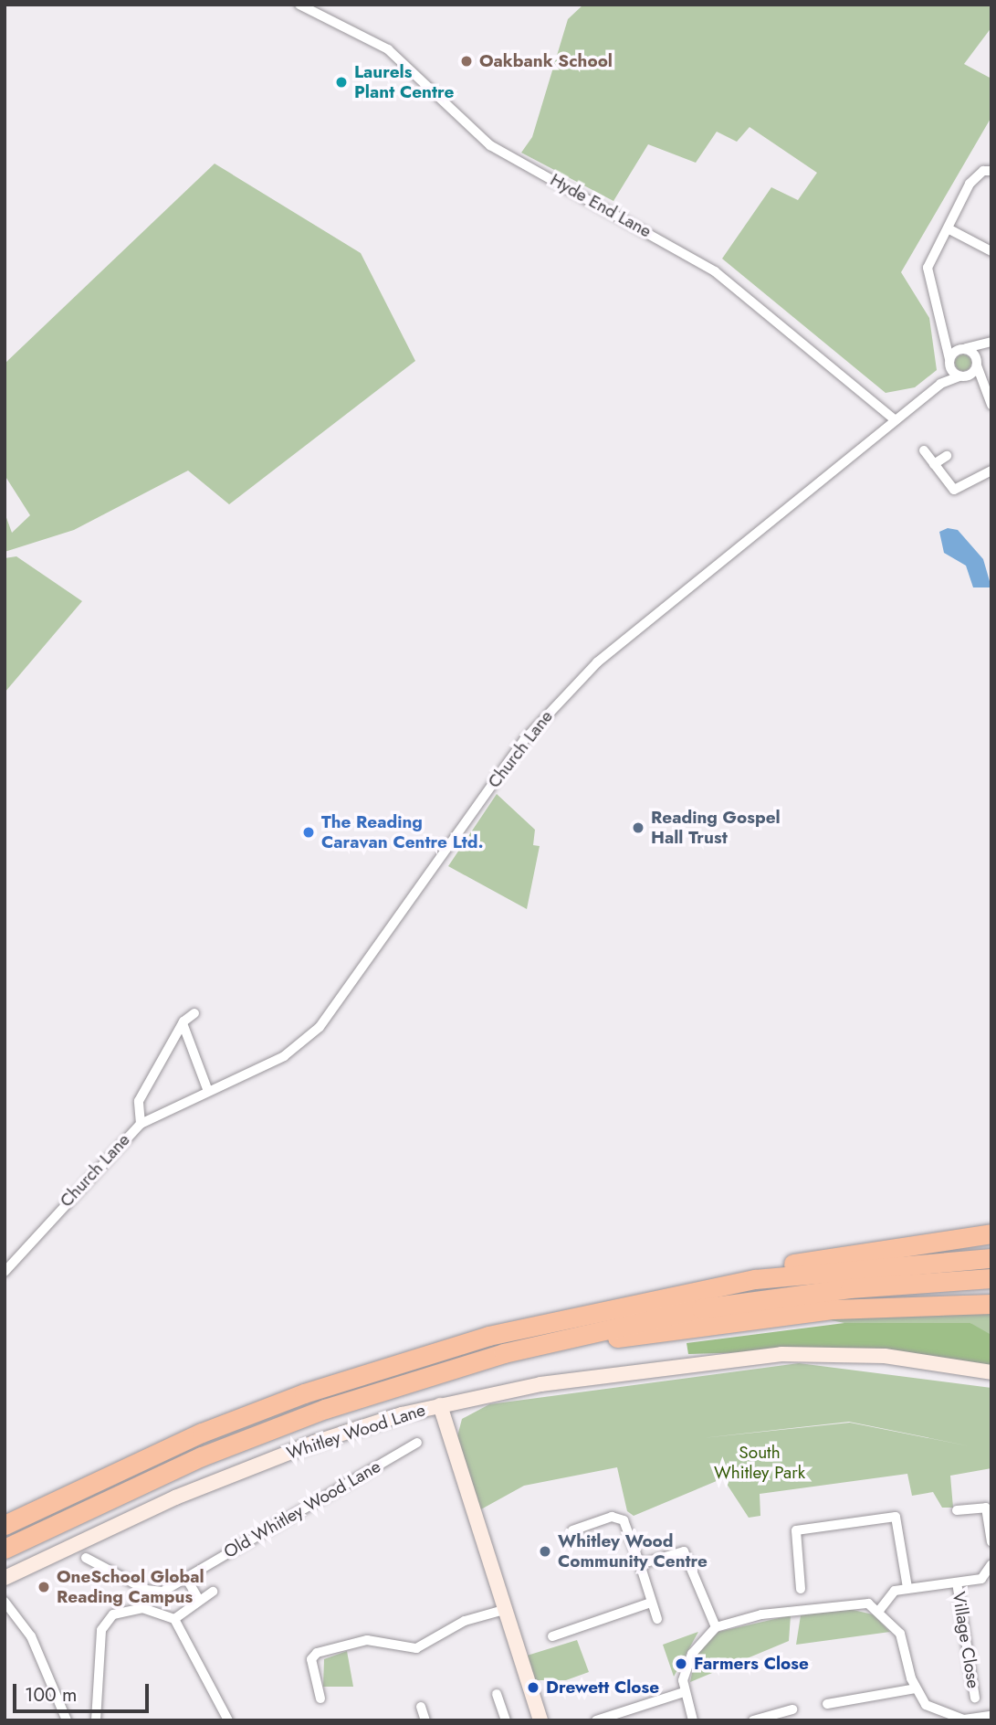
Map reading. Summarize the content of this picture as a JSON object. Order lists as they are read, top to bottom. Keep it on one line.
{"streets":{"main road":["Whitley Wood Lane"],"street":["Hyde End Lane","Church Lane","Old Whitley Wood Lane","Village Close"]},"crossings":[["Hyde End Lane","Church Lane"]],"parks":["South Whitley Park"],"places":["Oakbank School","Laurels Plant Centre","Reading Gospel Hall Trust","The Reading Caravan Centre Ltd.","Whitley Wood Community Centre","OneSchool Global Reading Campus","Farmers Close","Drewett Close"],"scale_bar":"100 m"}
